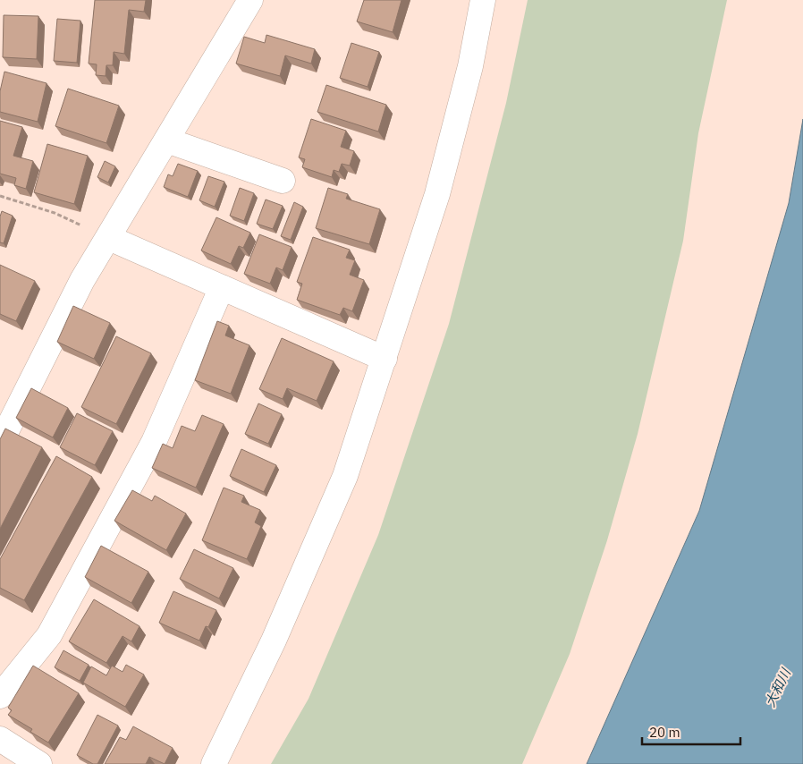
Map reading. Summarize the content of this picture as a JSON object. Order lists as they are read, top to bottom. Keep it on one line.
{"water":["大和川"],"scale_bar":"20 m"}
